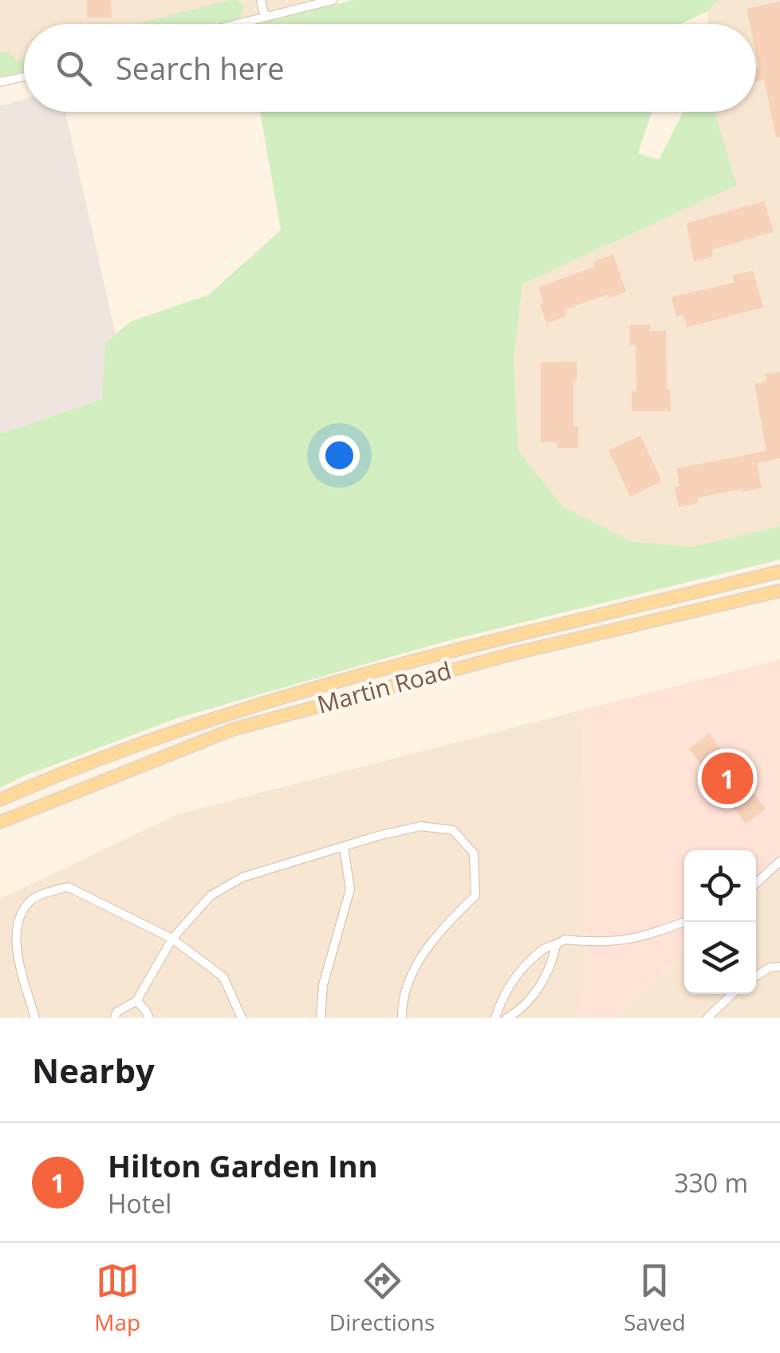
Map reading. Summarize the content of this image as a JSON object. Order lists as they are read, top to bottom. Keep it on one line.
{"streets":{"main road":["Martin Road"]},"page":{"search":"Search here","pins":"1","heading":"Nearby","list":[{"mark":"1","name":"Hilton Garden Inn","note":"Hotel","value":"330 m"}],"nav":["Map","Directions","Saved"]}}
